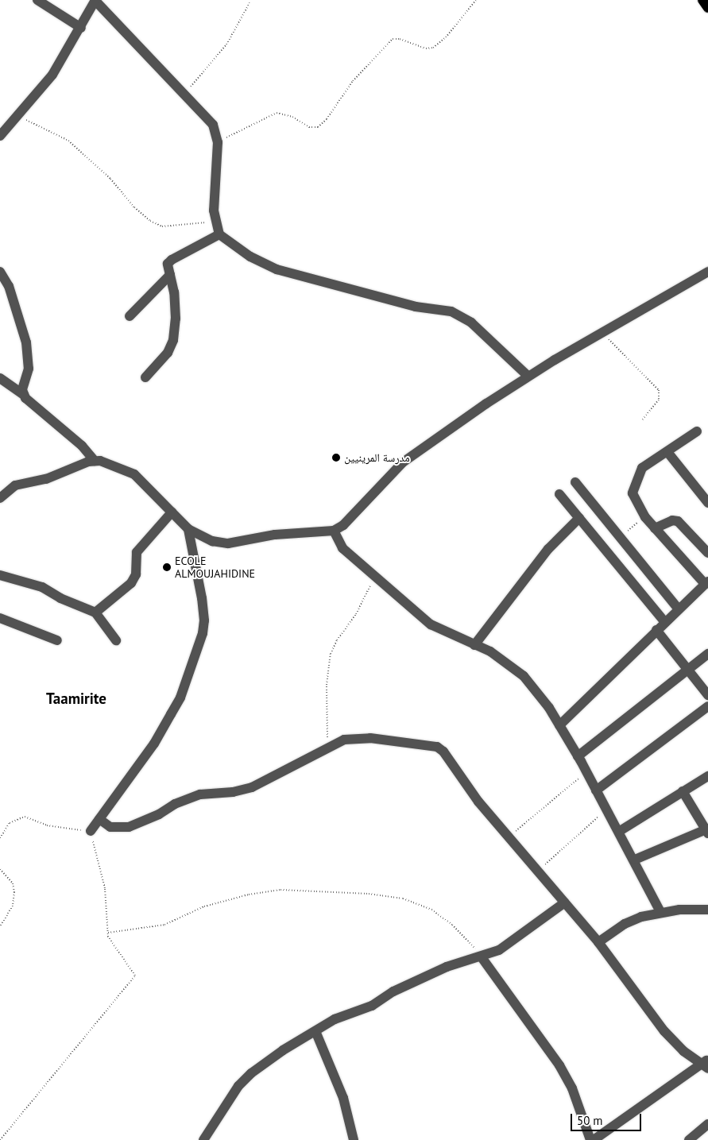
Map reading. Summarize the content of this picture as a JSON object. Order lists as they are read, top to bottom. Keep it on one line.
{"districts":["Taamirite"],"places":["مدرسة المرينيين","ECOLE ALMOUJAHIDINE"],"scale_bar":"50 m"}
